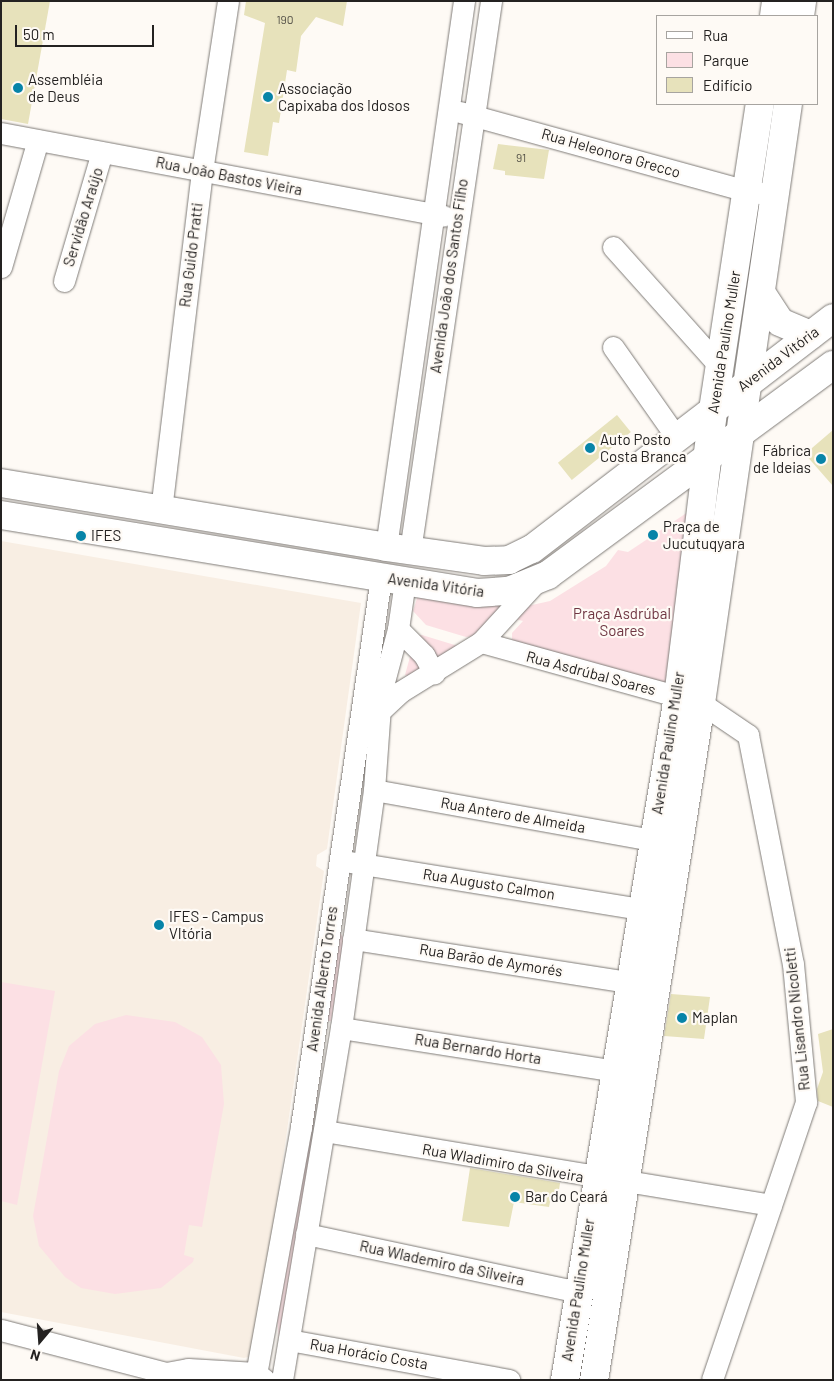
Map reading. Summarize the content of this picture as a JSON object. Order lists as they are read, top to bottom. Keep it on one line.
{"streets":{"main road":["Avenida Paulino Muller","Avenida Vitória"],"street":["Rua Heleonora Grecco","Rua João Bastos Vieira","Servidão Araújo","Rua Guido Pratti","Avenida João dos Santos Filho","Rua Asdrúbal Soares","Rua Antero de Almeida","Rua Augusto Calmon","Rua Barão de Aymorés","Avenida Alberto Torres","Rua Lisandro Nicoletti","Rua Bernardo Horta","Rua Wladimiro da Silveira","Rua Wlademiro da Silveira","Rua Horácio Costa"]},"crossings":[["Rua Heleonora Grecco","Avenida João dos Santos Filho"],["Rua Heleonora Grecco","Avenida Paulino Muller"],["Rua João Bastos Vieira","Servidão Araújo"],["Rua João Bastos Vieira","Rua Guido Pratti"],["Rua João Bastos Vieira","Avenida João dos Santos Filho"],["Rua Guido Pratti","Avenida Vitória"],["Avenida João dos Santos Filho","Avenida Vitória"],["Avenida Paulino Muller","Avenida Vitória"],["Avenida Paulino Muller","Rua Asdrúbal Soares"],["Avenida Paulino Muller","Rua Antero de Almeida"],["Avenida Paulino Muller","Rua Augusto Calmon"],["Avenida Paulino Muller","Rua Barão de Aymorés"],["Avenida Paulino Muller","Rua Lisandro Nicoletti"],["Avenida Paulino Muller","Rua Bernardo Horta"],["Avenida Paulino Muller","Rua Wladimiro da Silveira"],["Avenida Paulino Muller","Rua Wlademiro da Silveira"],["Avenida Vitória","Avenida Alberto Torres"],["Rua Asdrúbal Soares","Rua Lisandro Nicoletti"],["Rua Antero de Almeida","Avenida Alberto Torres"],["Rua Augusto Calmon","Avenida Alberto Torres"],["Rua Barão de Aymorés","Avenida Alberto Torres"],["Avenida Alberto Torres","Rua Bernardo Horta"],["Avenida Alberto Torres","Rua Wladimiro da Silveira"],["Avenida Alberto Torres","Rua Wlademiro da Silveira"],["Avenida Alberto Torres","Rua Horácio Costa"],["Rua Lisandro Nicoletti","Rua Wladimiro da Silveira"]],"parks":["Praça Asdrúbal Soares"],"places":["Assembléia de Deus","Associação Capixaba dos Idosos","Auto Posto Costa Branca","Fábrica de Ideias","Praça de Jucutuqyara","IFES","IFES - Campus VItória","Maplan","Bar do Ceará"],"house_numbers":["190","91"],"legend":["Rua","Parque","Edifício"],"scale_bar":"50 m","north":"bottom"}
